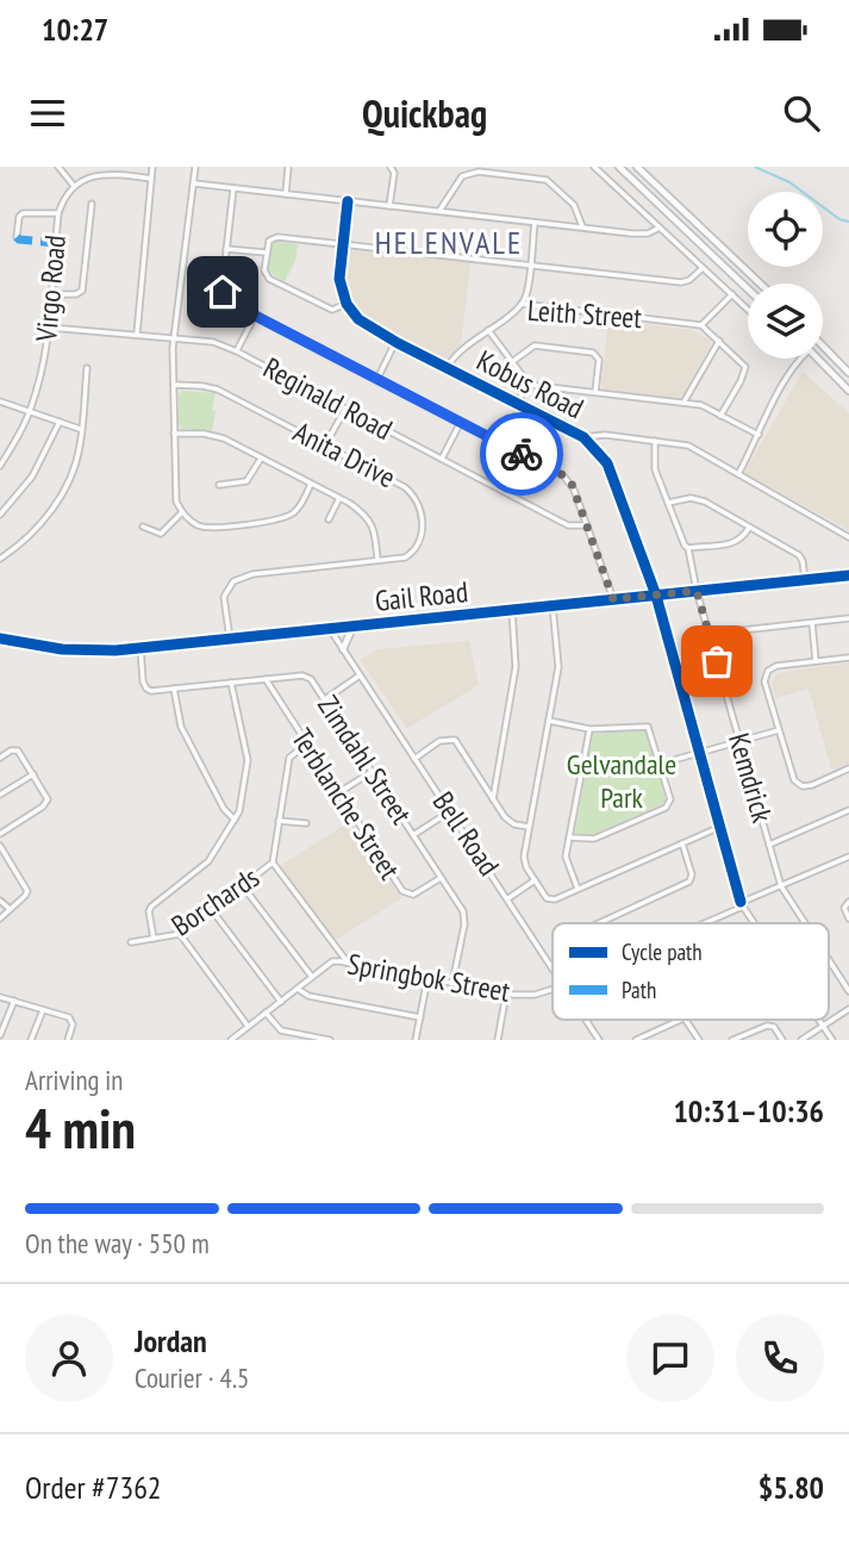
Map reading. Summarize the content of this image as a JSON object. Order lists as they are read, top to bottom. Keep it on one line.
{"streets":{"street":["Virgo Road","Leith Street","Kobus Road","Reginald Road","Anita Drive","Gail Road","Zimdahl Street","Kemdrick","Terblanche Street","Bell Road","Borchards","Springbok Street"]},"crossings":[["Virgo Road","Reginald Road"],["Leith Street","Kobus Road"],["Kobus Road","Gail Road"],["Kobus Road","Springbok Street"],["Anita Drive","Gail Road"],["Gail Road","Zimdahl Street"],["Gail Road","Kemdrick"],["Gail Road","Bell Road"],["Zimdahl Street","Terblanche Street"],["Zimdahl Street","Springbok Street"],["Terblanche Street","Borchards"]],"districts":["HELENVALE"],"parks":["Gelvandale Park"],"legend":["Cycle path","Path"],"page":{"status":"10:27","header":"Quickbag","heading":["4 min","Arriving in","10:31–10:36"],"panel":["Jordan","Courier · 4.5","Order #7362","$5.80"],"bar":"On the way · 550 m"}}
